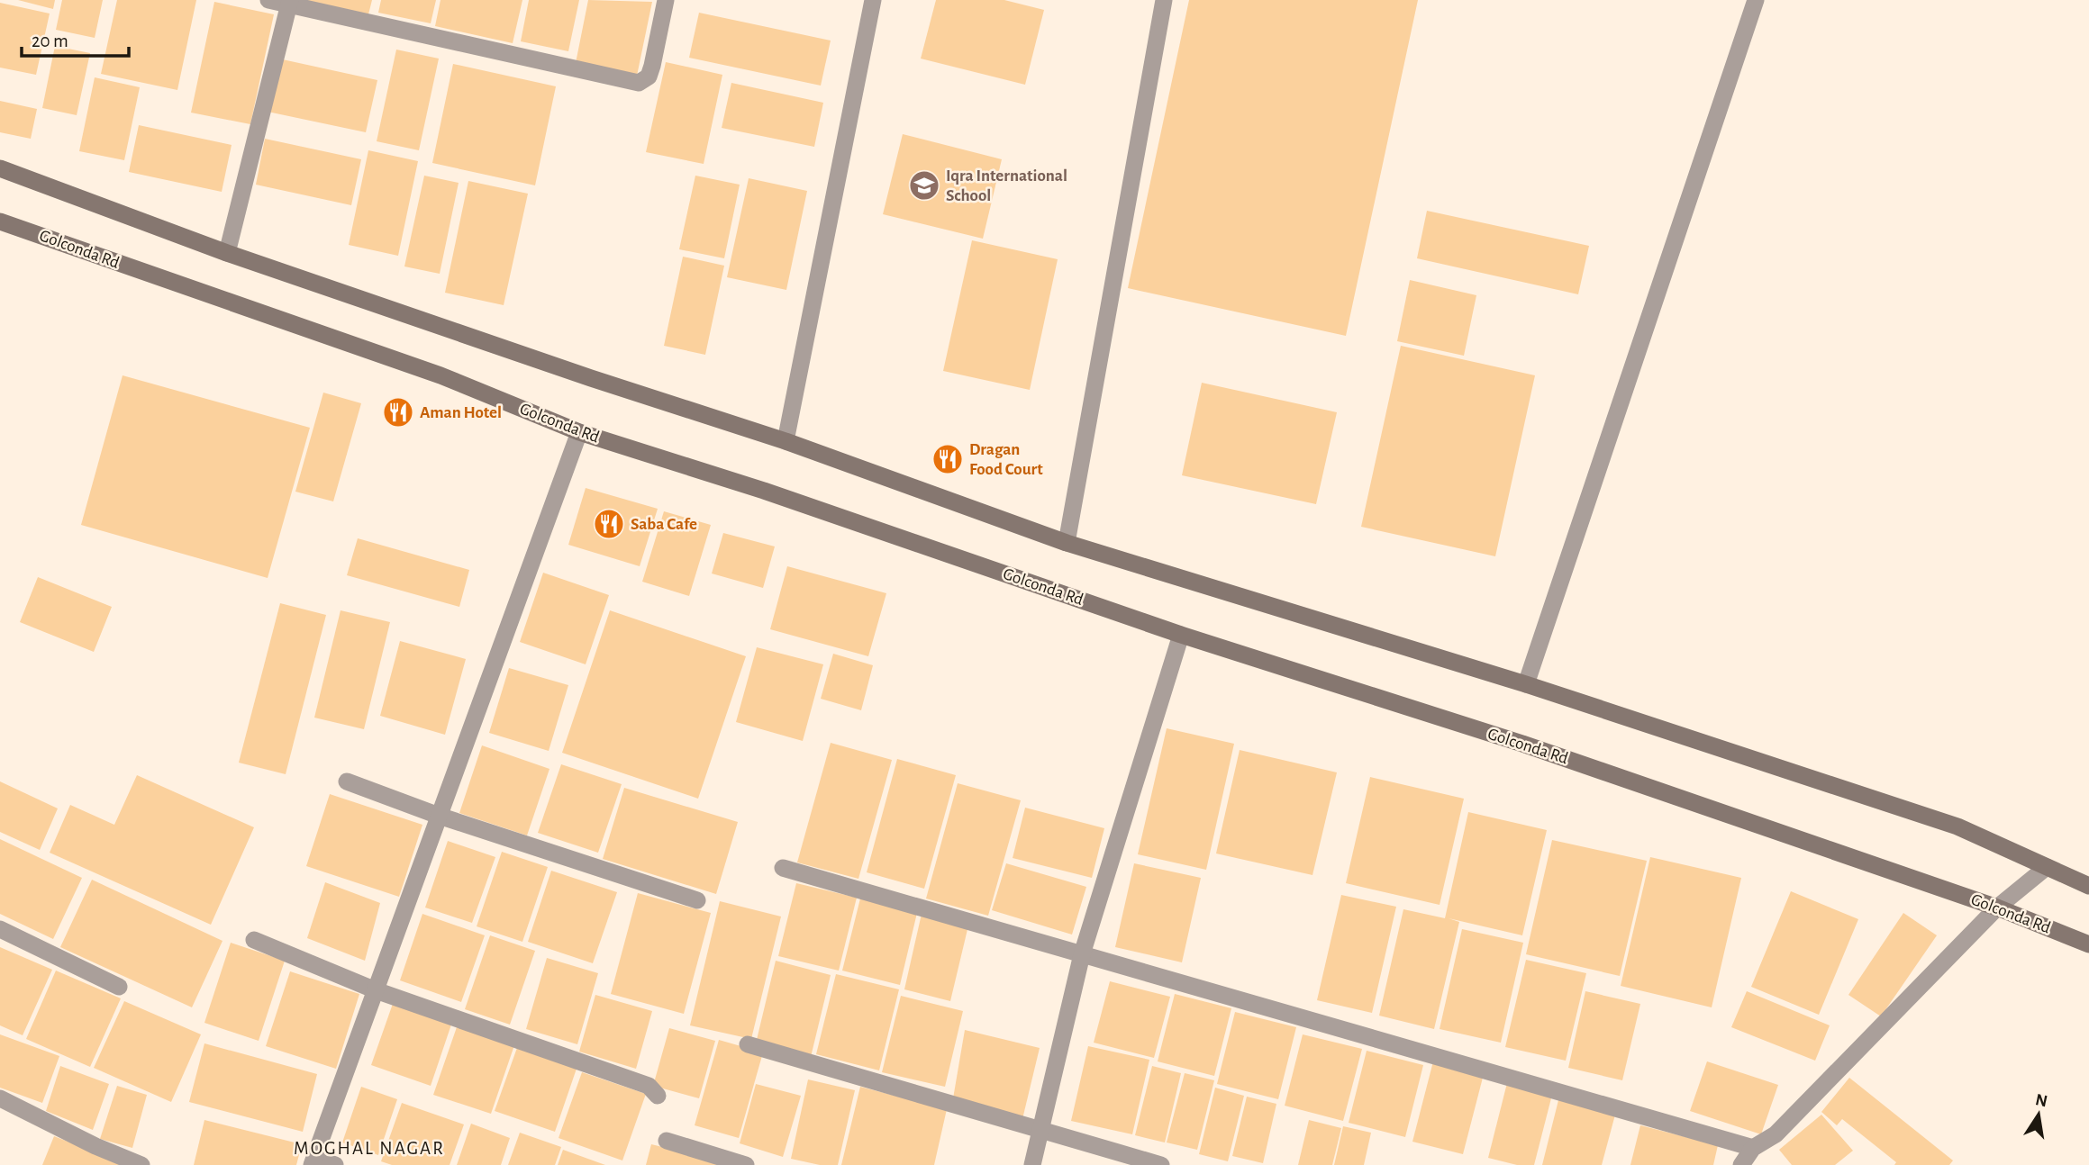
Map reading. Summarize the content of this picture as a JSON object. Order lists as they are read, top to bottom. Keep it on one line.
{"streets":{"main road":["Golconda Rd"]},"districts":["MOGHAL NAGAR"],"places":{"school or university":["Iqra International School"],"restaurant":["Aman Hotel","Dragan Food Court","Saba Cafe"]},"scale_bar":"20 m","north":"top"}
